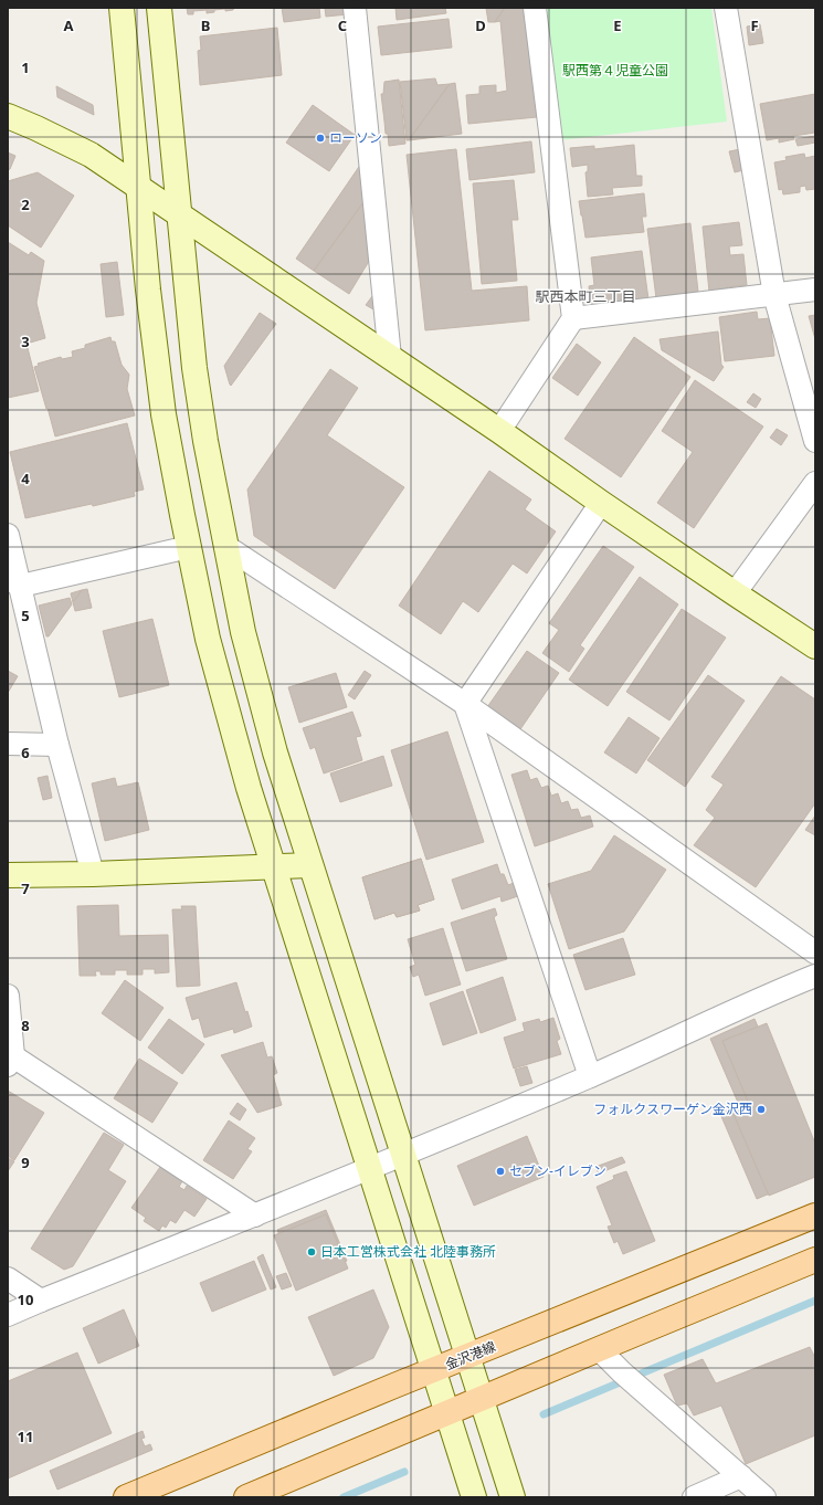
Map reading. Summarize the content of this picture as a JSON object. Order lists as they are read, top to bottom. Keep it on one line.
{"streets":{"main road":["金沢港線"]},"districts":["駅西本町三丁目"],"parks":["駅西第４児童公園"],"places":["ローソン","フォルクスワーゲン金沢西","セブン-イレブン","日本工営株式会社 北陸事務所"],"grid":{"columns":["A","B","C","D","E","F"],"rows":["1","2","3","4","5","6","7","8","9","10","11"]}}
